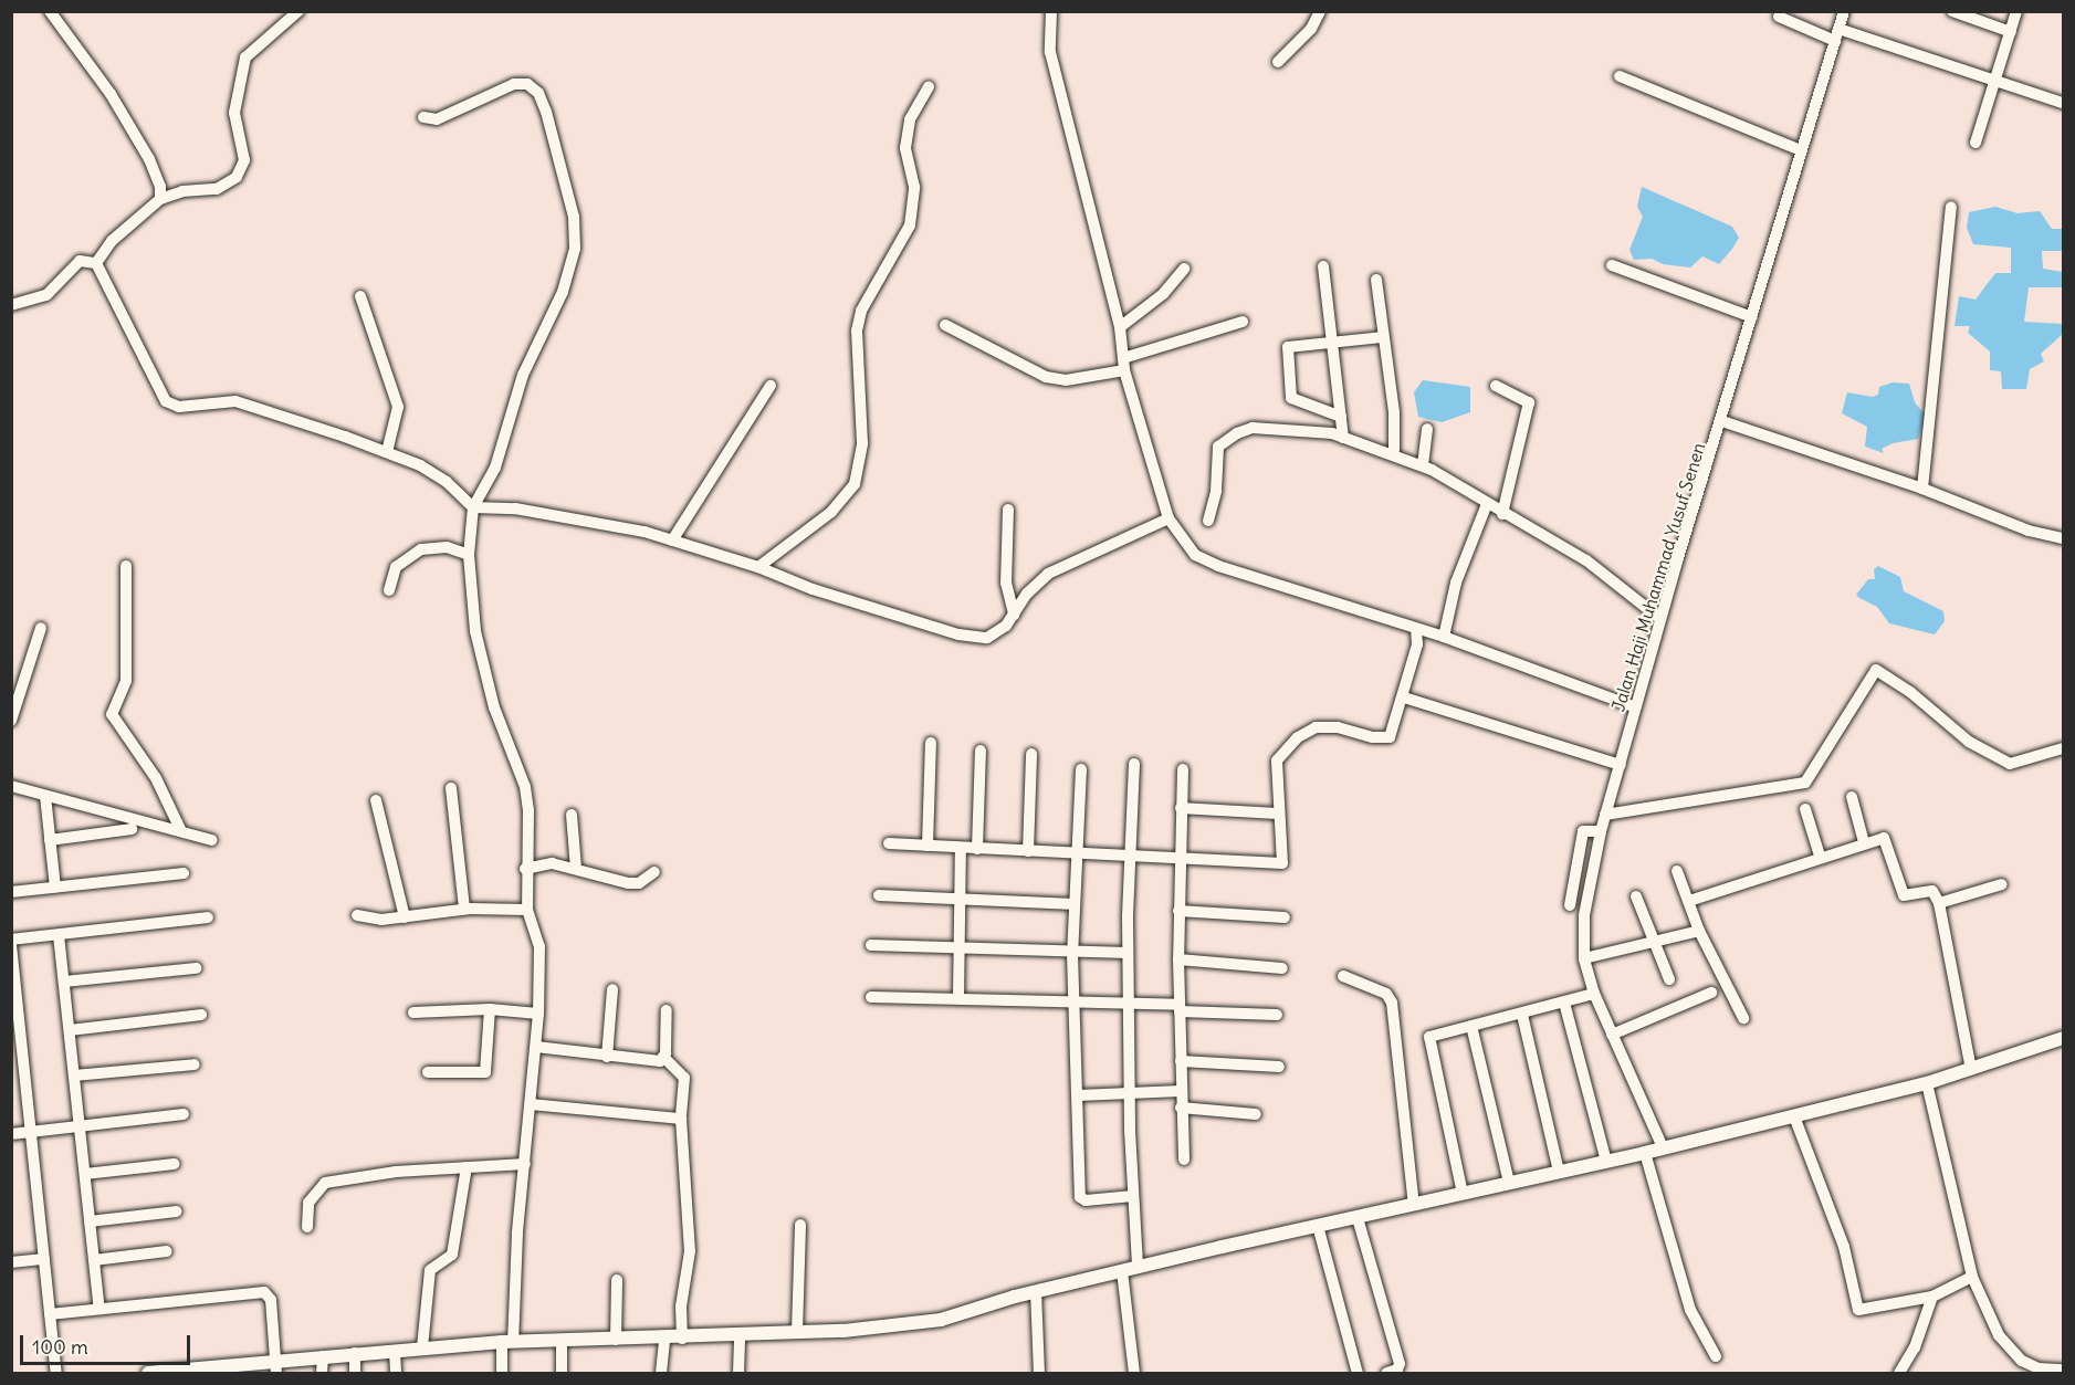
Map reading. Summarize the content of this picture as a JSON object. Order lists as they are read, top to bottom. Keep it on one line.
{"streets":{"street":["Jalan Haji Muhammad Yusuf Senen"]},"scale_bar":"100 m"}
